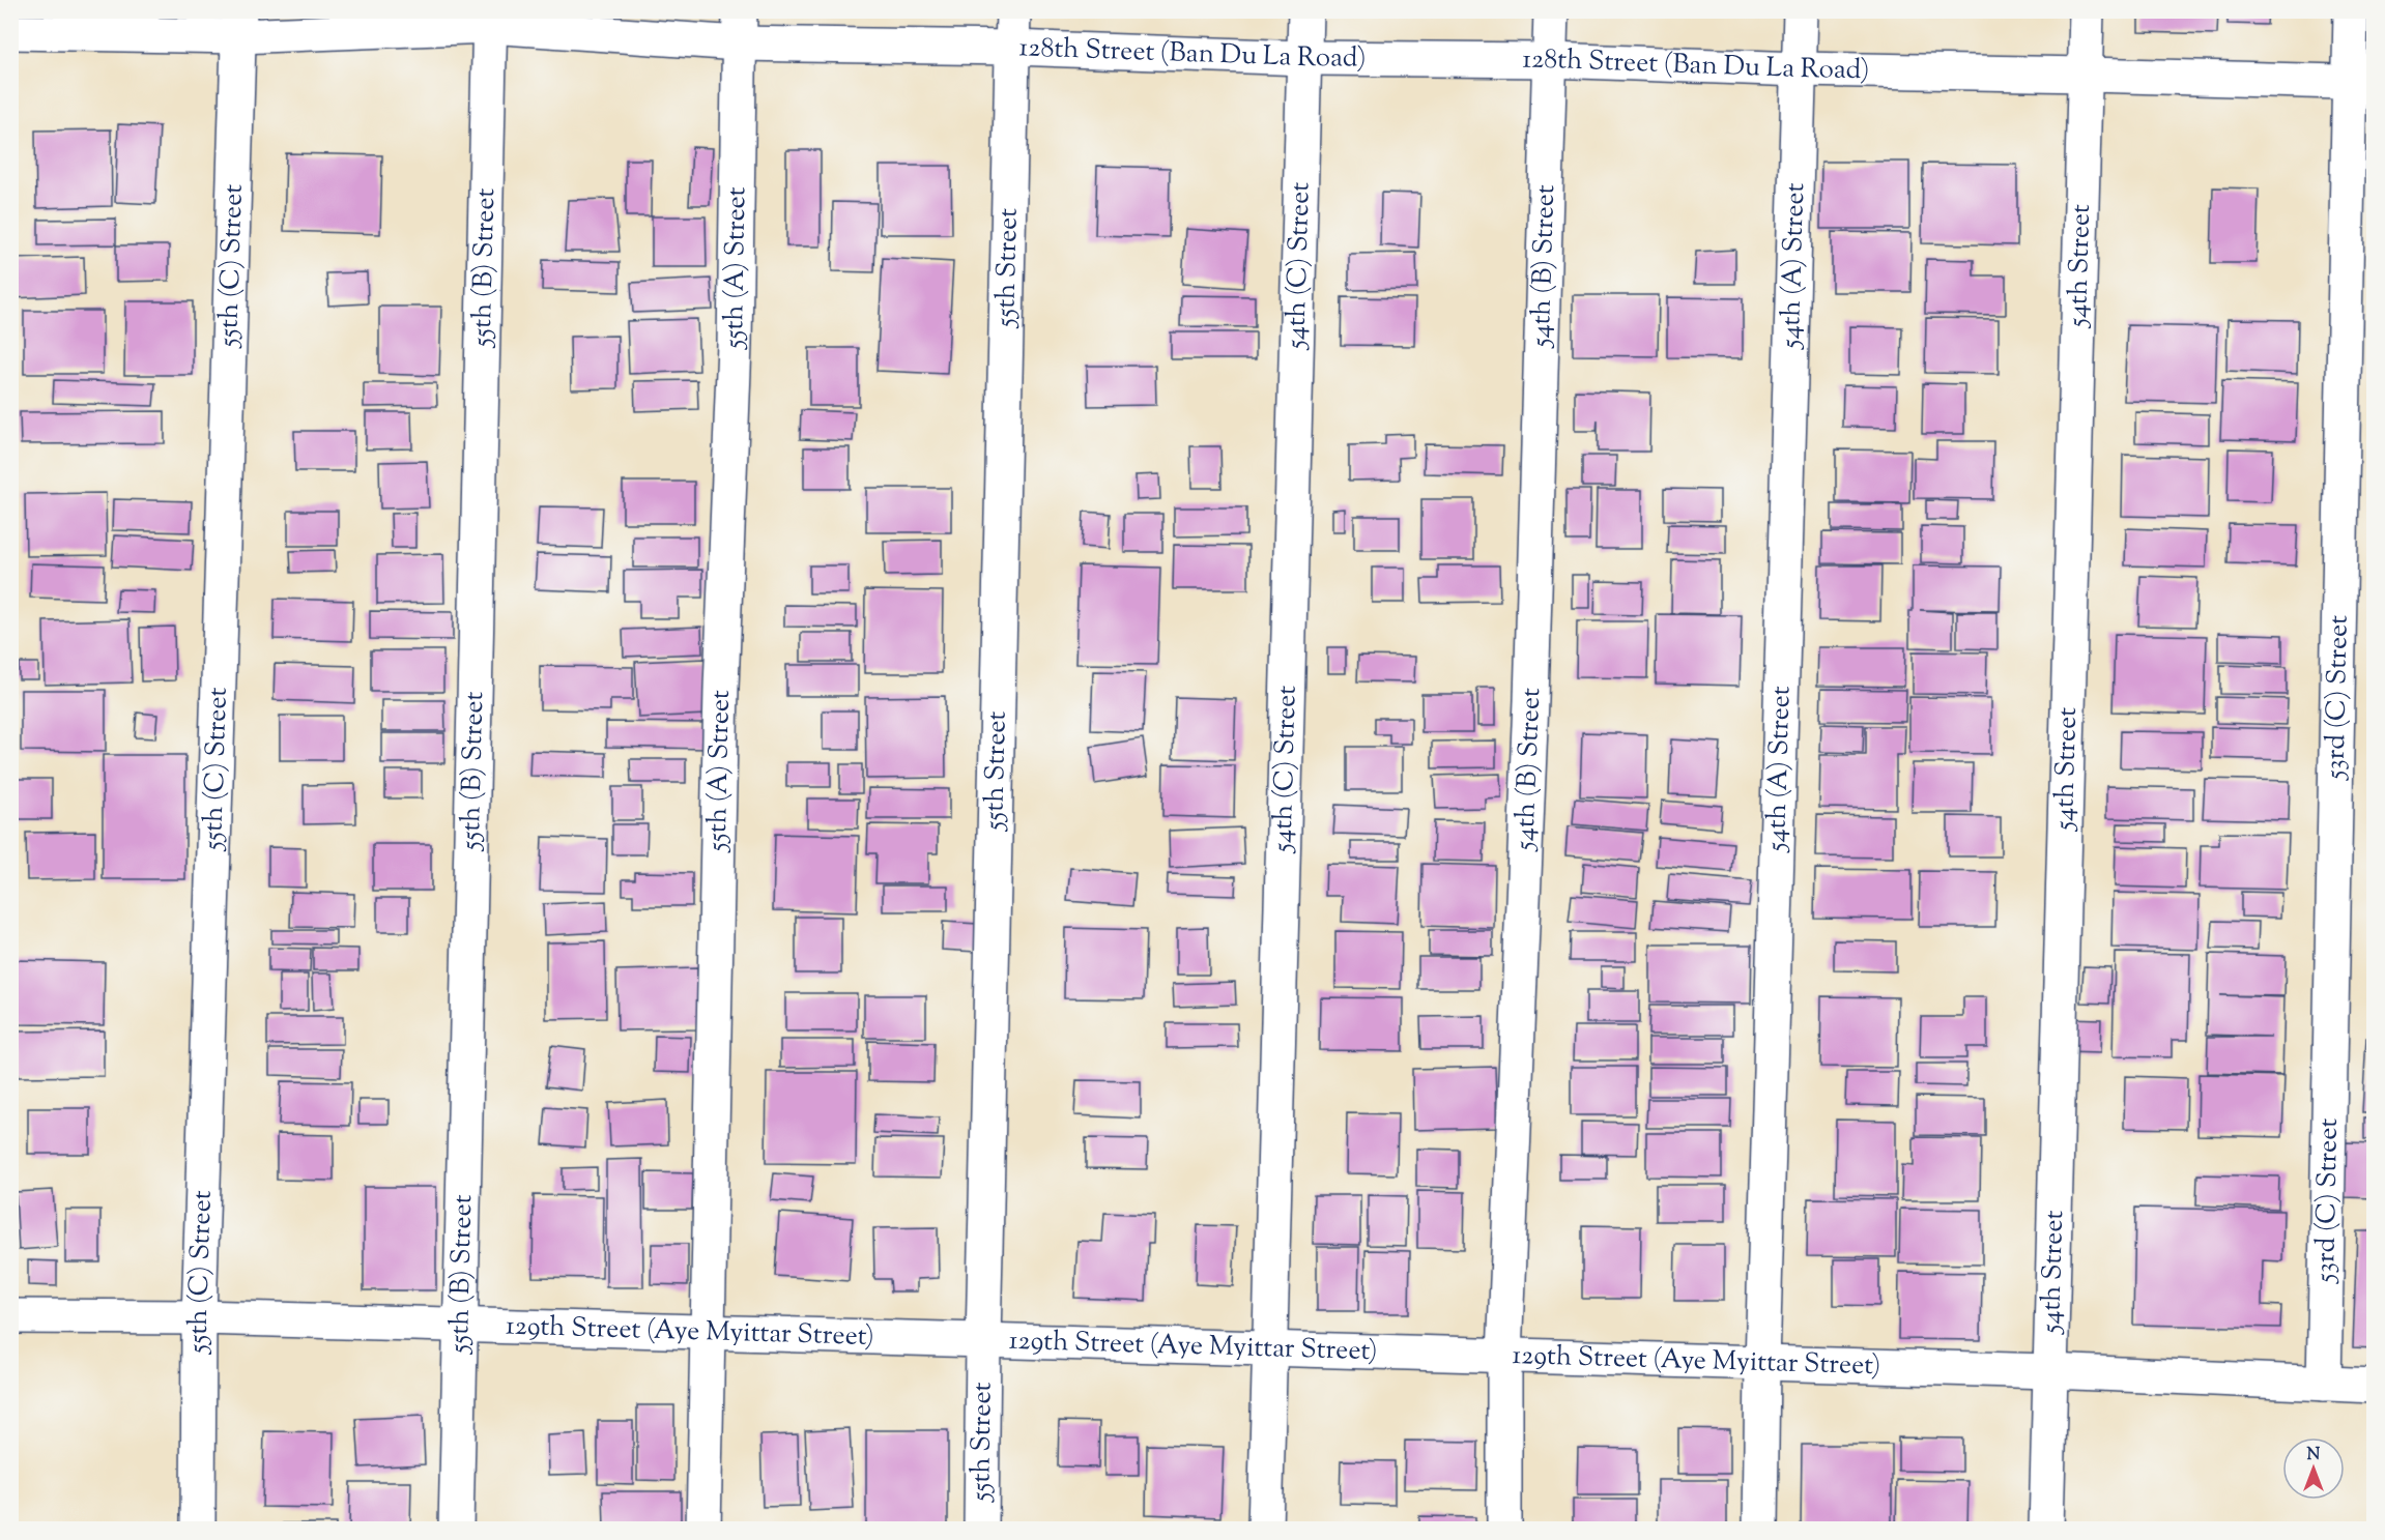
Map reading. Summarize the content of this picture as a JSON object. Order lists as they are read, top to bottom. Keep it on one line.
{"streets":{"street":["128th Street (Ban Du La Road)","55th (C) Street","55th (B) Street","55th (A) Street","55th Street","54th (C) Street","54th (B) Street","54th (A) Street","54th Street","53rd (C) Street","129th Street (Aye Myittar Street)"]},"crossings":[["128th Street (Ban Du La Road)","55th (C) Street"],["128th Street (Ban Du La Road)","55th (B) Street"],["128th Street (Ban Du La Road)","55th (A) Street"],["128th Street (Ban Du La Road)","55th Street"],["128th Street (Ban Du La Road)","54th (C) Street"],["128th Street (Ban Du La Road)","54th (B) Street"],["128th Street (Ban Du La Road)","54th (A) Street"],["128th Street (Ban Du La Road)","54th Street"],["128th Street (Ban Du La Road)","53rd (C) Street"],["55th (C) Street","129th Street (Aye Myittar Street)"],["55th (B) Street","129th Street (Aye Myittar Street)"],["55th (A) Street","129th Street (Aye Myittar Street)"],["55th Street","129th Street (Aye Myittar Street)"],["54th (C) Street","129th Street (Aye Myittar Street)"],["54th (B) Street","129th Street (Aye Myittar Street)"],["54th (A) Street","129th Street (Aye Myittar Street)"],["54th Street","129th Street (Aye Myittar Street)"],["53rd (C) Street","129th Street (Aye Myittar Street)"]],"north":"top"}
